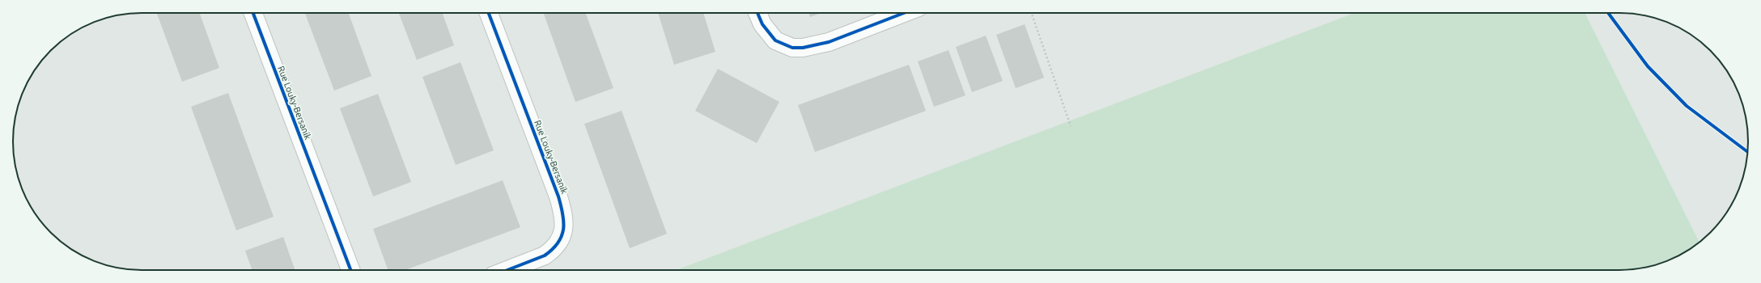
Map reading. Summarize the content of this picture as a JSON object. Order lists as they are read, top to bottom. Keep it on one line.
{"streets":{"street":["Rue Louky-Bersanik"]}}
